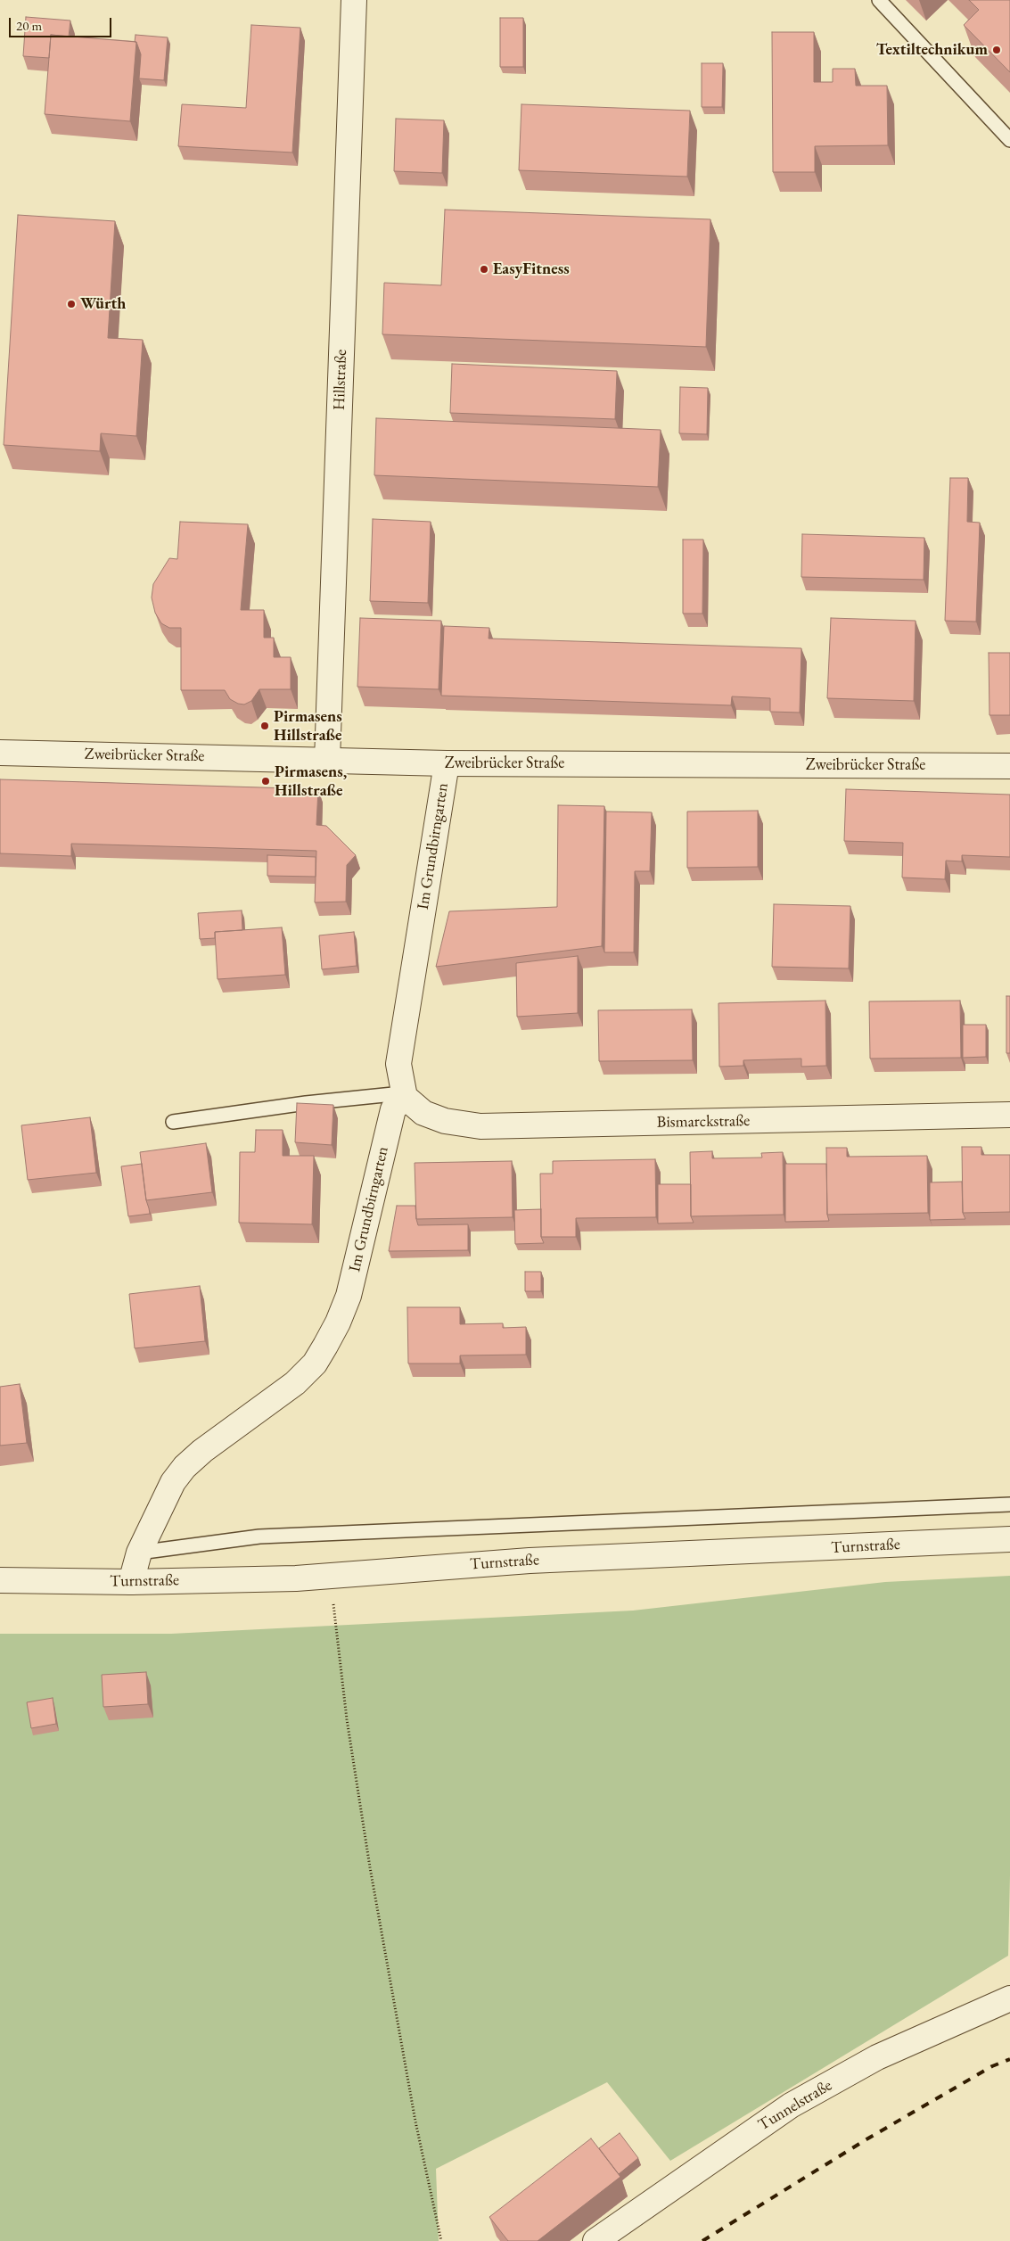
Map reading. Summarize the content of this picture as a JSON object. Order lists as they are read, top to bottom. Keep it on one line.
{"streets":{"street":["Hillstraße","Zweibrücker Straße","Im Grundbirngarten","Bismarckstraße","Turnstraße","Tunnelstraße"]},"crossings":[["Hillstraße","Zweibrücker Straße"],["Zweibrücker Straße","Im Grundbirngarten"],["Im Grundbirngarten","Bismarckstraße"],["Im Grundbirngarten","Turnstraße"]],"places":["Textiltechnikum","EasyFitness","Würth","Pirmasens Hillstraße","Pirmasens, Hillstraße"],"scale_bar":"20 m"}
